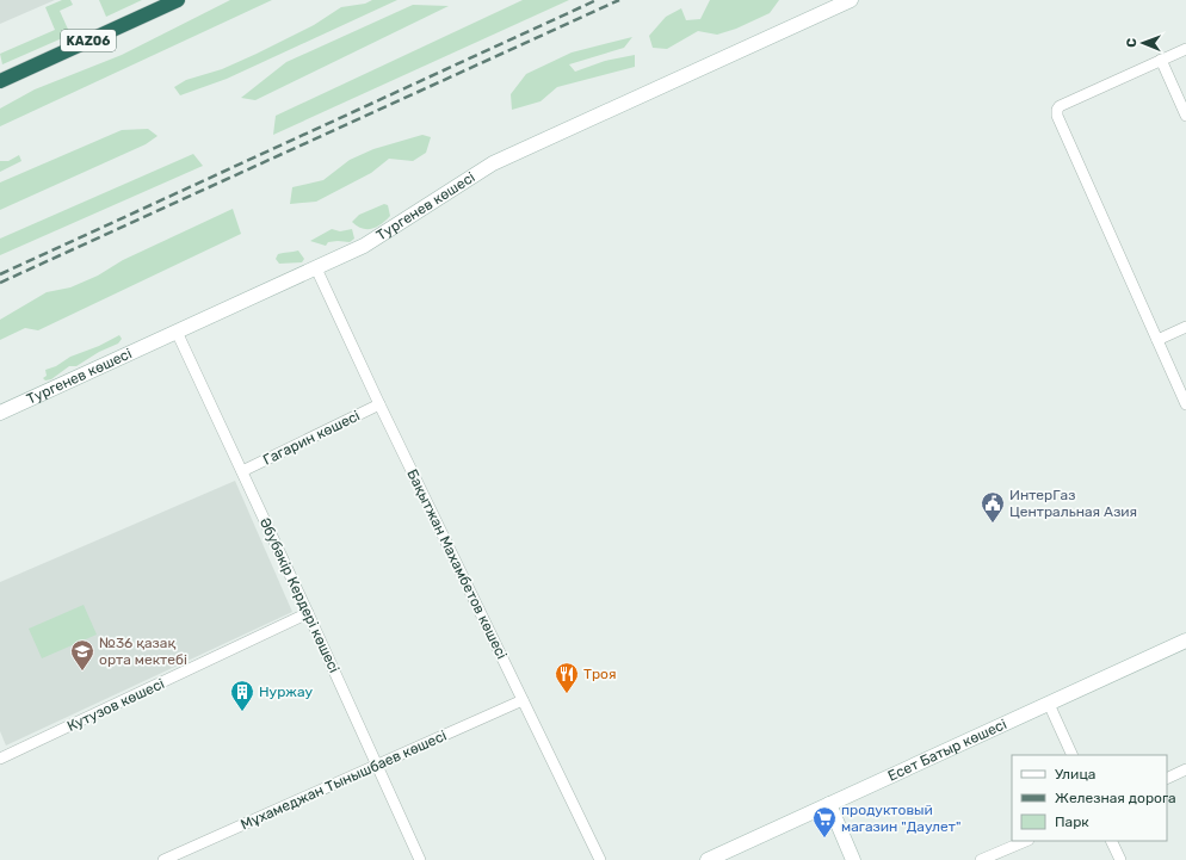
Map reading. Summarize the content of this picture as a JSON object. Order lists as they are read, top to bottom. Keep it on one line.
{"streets":{"highway":["KАZ06"],"main road":["Тургенев көшесі","Есет Батыр көшесі"],"street":["Гагарин көшесі","Бақытжан Махамбетов көшесі","Әбубәкір Кердері көшесі","Кутузов көшесі","Мұхамеджан Тынышбаев көшесі"]},"crossings":[["Тургенев көшесі","Бақытжан Махамбетов көшесі"],["Тургенев көшесі","Әбубәкір Кердері көшесі"],["Гагарин көшесі","Бақытжан Махамбетов көшесі"],["Гагарин көшесі","Әбубәкір Кердері көшесі"],["Бақытжан Махамбетов көшесі","Мұхамеджан Тынышбаев көшесі"],["Әбубәкір Кердері көшесі","Кутузов көшесі"],["Әбубәкір Кердері көшесі","Мұхамеджан Тынышбаев көшесі"]],"places":{"public building":["ИнтерГаз Центральная Азия"],"school or university":["№36 қазақ орта мектебі"],"restaurant":["Троя"],"building":["Нуржау"],"supermarket":["продуктовый магазин \"Даулет\""]},"legend":["Улица","Железная дорога","Парк"],"north":"left"}
